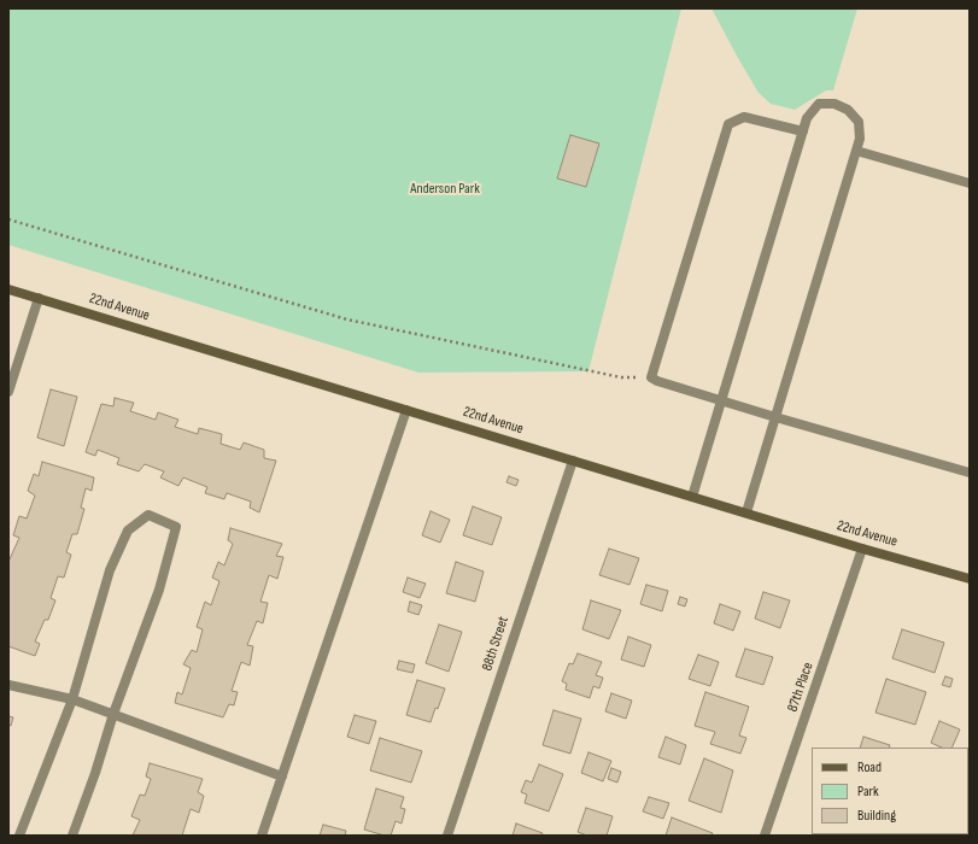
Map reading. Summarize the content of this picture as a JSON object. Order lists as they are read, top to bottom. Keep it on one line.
{"streets":{"street":["22nd Avenue","88th Street","87th Place"]},"crossings":[["22nd Avenue","88th Street"],["22nd Avenue","87th Place"]],"parks":["Anderson Park"],"legend":["Road","Park","Building"]}
